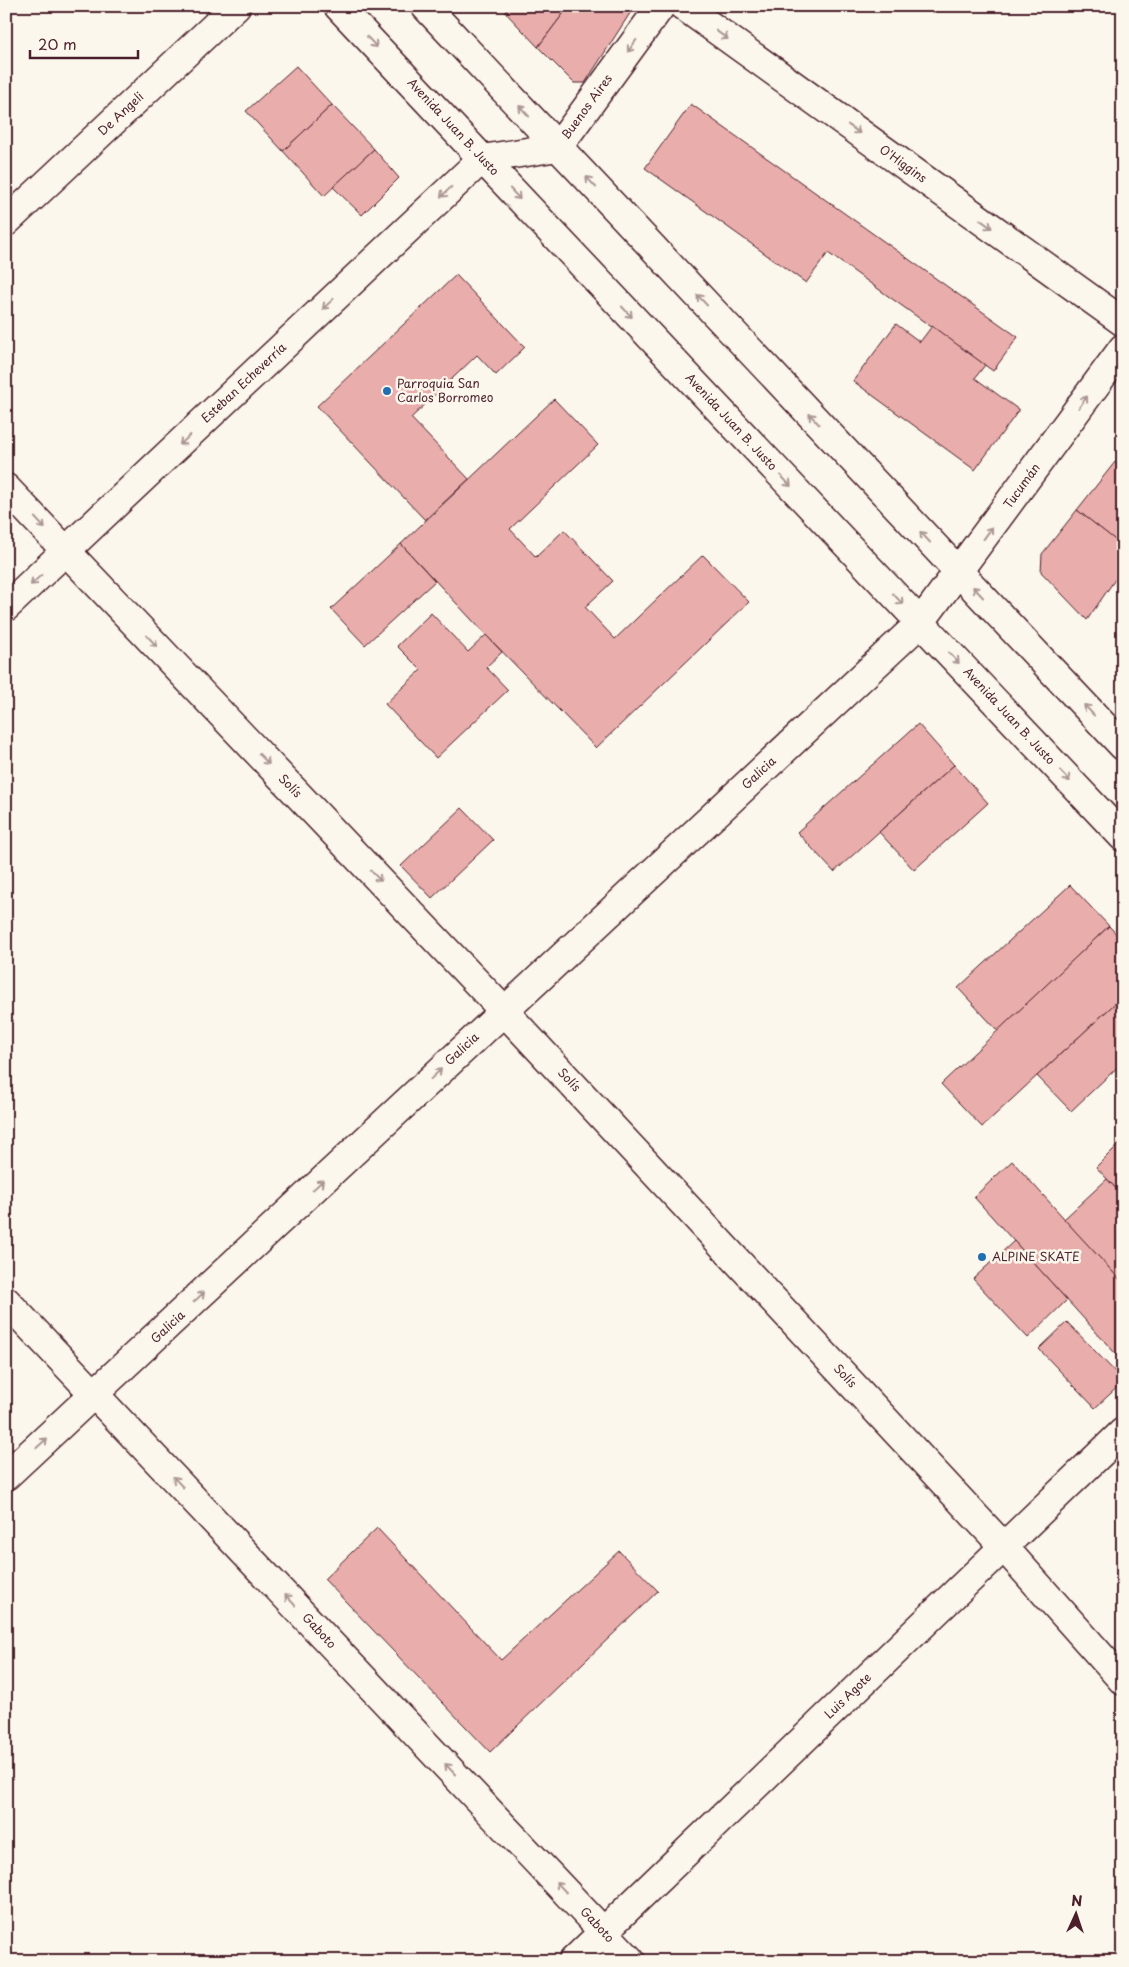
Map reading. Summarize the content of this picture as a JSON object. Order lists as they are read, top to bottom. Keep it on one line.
{"streets":{"street":["Buenos Aires","De Angeli","Avenida Juan B. Justo","O'Higgins","Esteban Echeverría","Tucumán","Galicia","Solís","Gaboto","Luis Agote"]},"crossings":[["Buenos Aires","Avenida Juan B. Justo"],["Buenos Aires","Esteban Echeverría"],["Avenida Juan B. Justo","Esteban Echeverría"],["Avenida Juan B. Justo","Tucumán"],["Avenida Juan B. Justo","Galicia"],["Esteban Echeverría","Solís"],["Tucumán","Galicia"],["Galicia","Solís"],["Galicia","Gaboto"],["Solís","Luis Agote"],["Gaboto","Luis Agote"]],"one_way":["Buenos Aires","Esteban Echeverría","Tucumán","Galicia","Solís","Gaboto"],"places":["Parroquia San Carlos Borromeo","ALPINE SKATE"],"scale_bar":"20 m","north":"top"}
